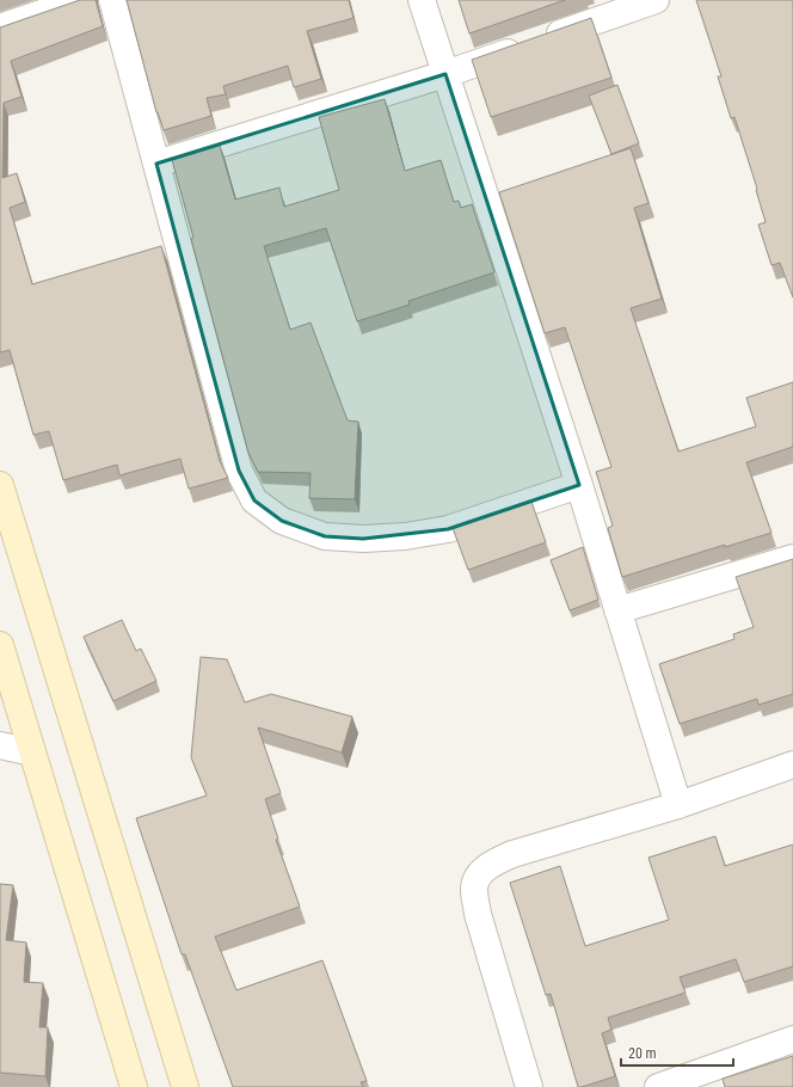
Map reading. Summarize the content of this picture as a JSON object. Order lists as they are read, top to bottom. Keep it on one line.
{"scale_bar":"20 m"}
